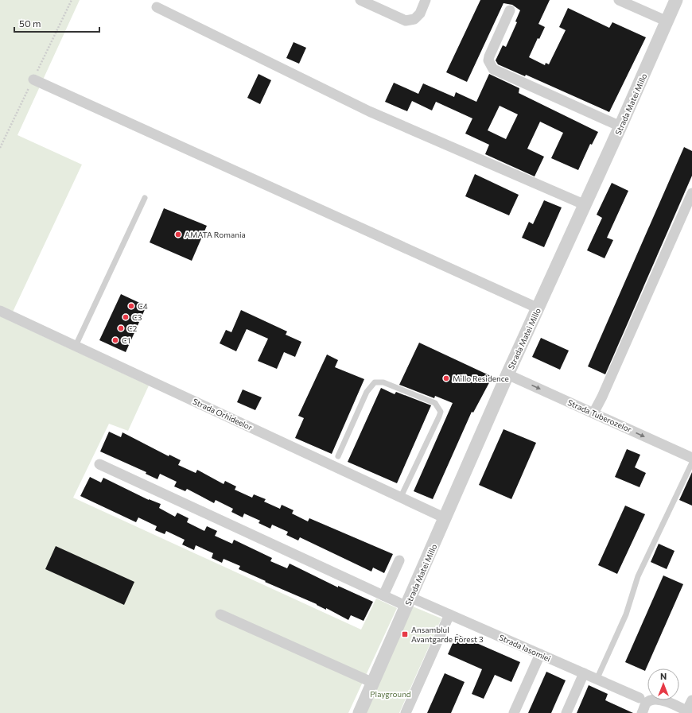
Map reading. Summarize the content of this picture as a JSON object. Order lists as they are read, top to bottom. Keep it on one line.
{"streets":{"street":["Strada Matei Millo","Strada Orhideelor","Strada Tuberozelor","Strada Iasomiei"]},"crossings":[["Strada Matei Millo","Strada Orhideelor"],["Strada Matei Millo","Strada Tuberozelor"],["Strada Matei Millo","Strada Iasomiei"]],"one_way":["Strada Tuberozelor"],"parks":["Playground"],"places":{"other":["AMATA Romania","C4","C3","C2","C1","Millo Residence"],"transit":["Ansamblul Avantgarde Forest 3"]},"scale_bar":"50 m","north":"top"}
